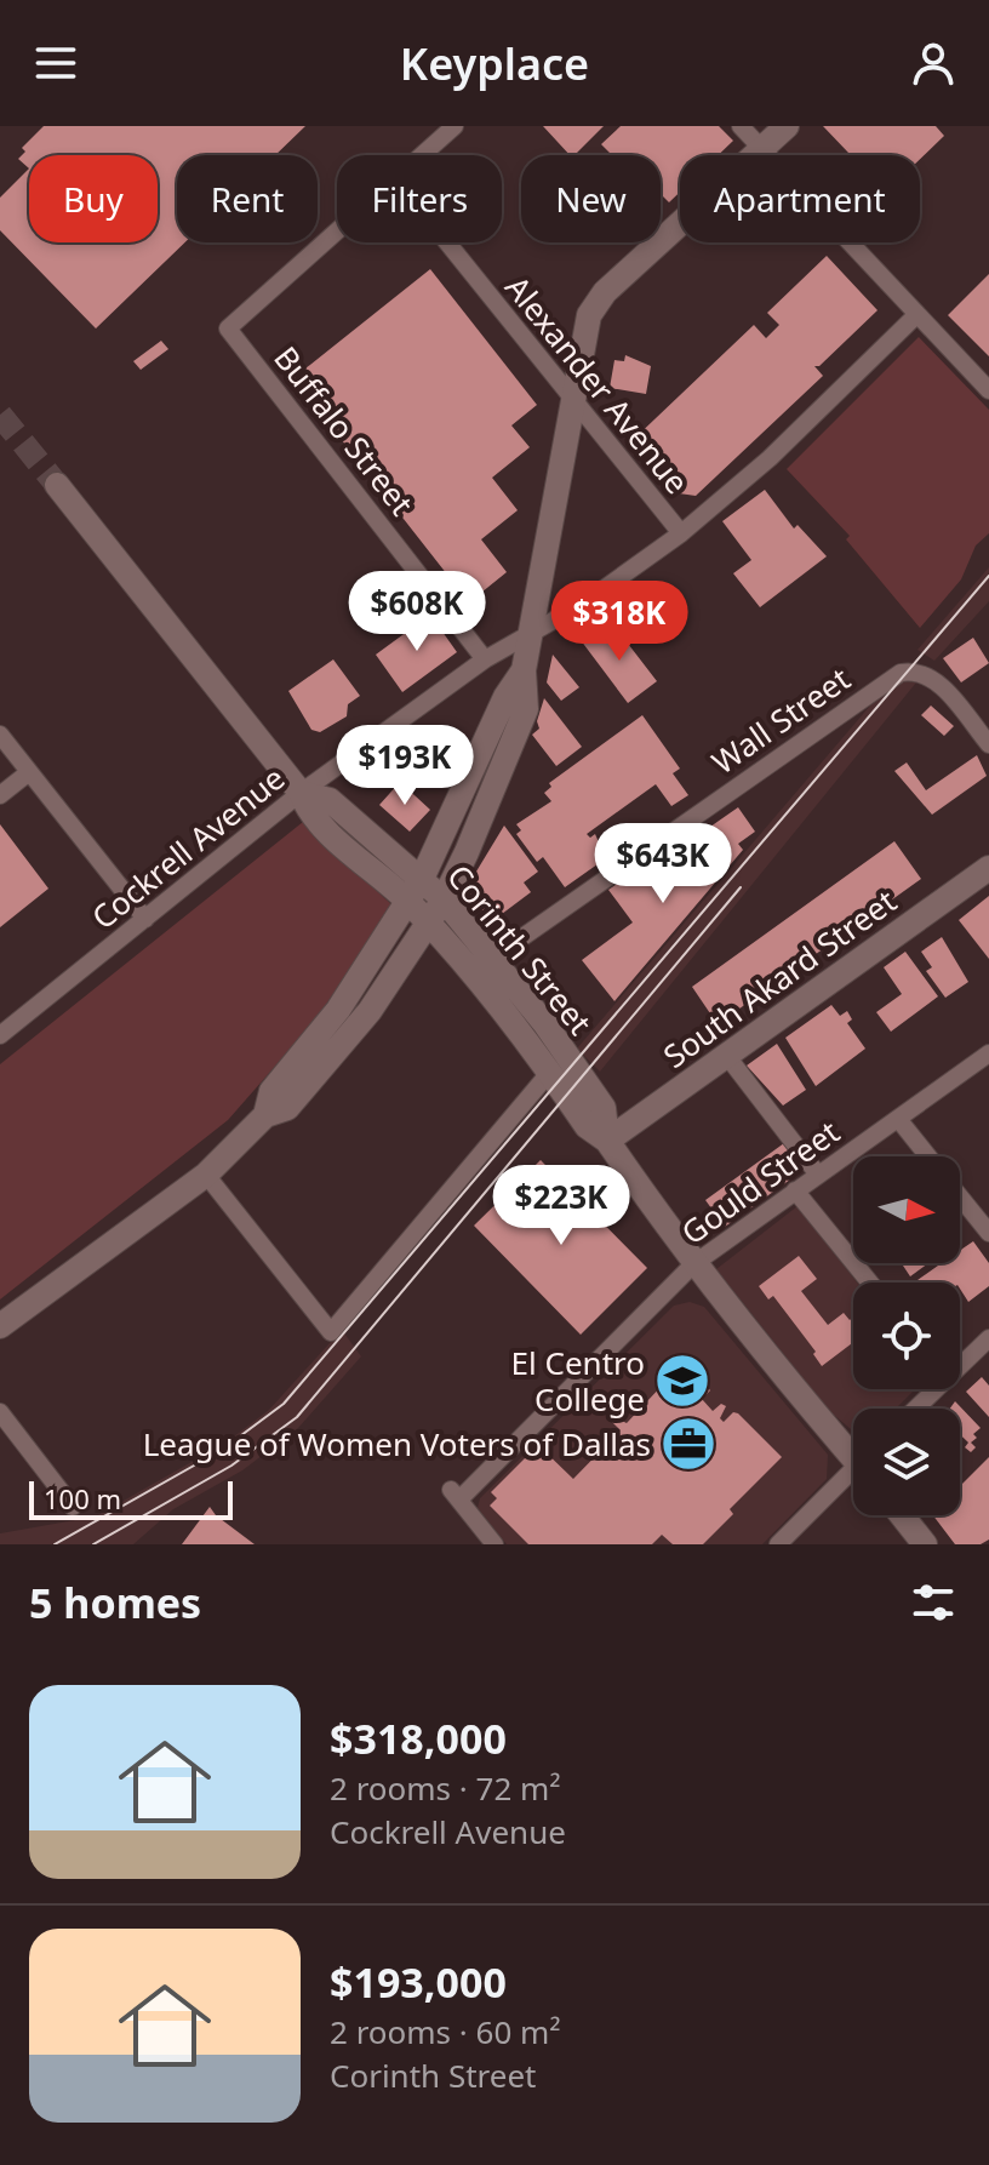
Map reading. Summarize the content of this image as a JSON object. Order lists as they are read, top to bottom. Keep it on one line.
{"streets":{"main road":["Corinth Street","South Akard Street"],"street":["Alexander Avenue","Buffalo Street","Wall Street","Cockrell Avenue","Gould Street"]},"crossings":[["Alexander Avenue","Cockrell Avenue"],["Buffalo Street","Cockrell Avenue"],["Wall Street","Corinth Street"],["Cockrell Avenue","Corinth Street"],["Corinth Street","South Akard Street"],["Corinth Street","Gould Street"]],"places":{"school or university":["El Centro College"],"office":["League of Women Voters of Dallas"]},"scale_bar":"100 m","north":"right","page":{"header":"Keyplace","chip":["Buy","Rent","Filters","New","Apartment"],"price":["$608K","$318K","$193K","$643K","$223K"],"scale":"100 m","heading":"5 homes","list":[{"name":"$318,000","note":"2 rooms · 72 m² · Cockrell Avenue"},{"name":"$193,000","note":"2 rooms · 60 m² · Corinth Street"}]}}
